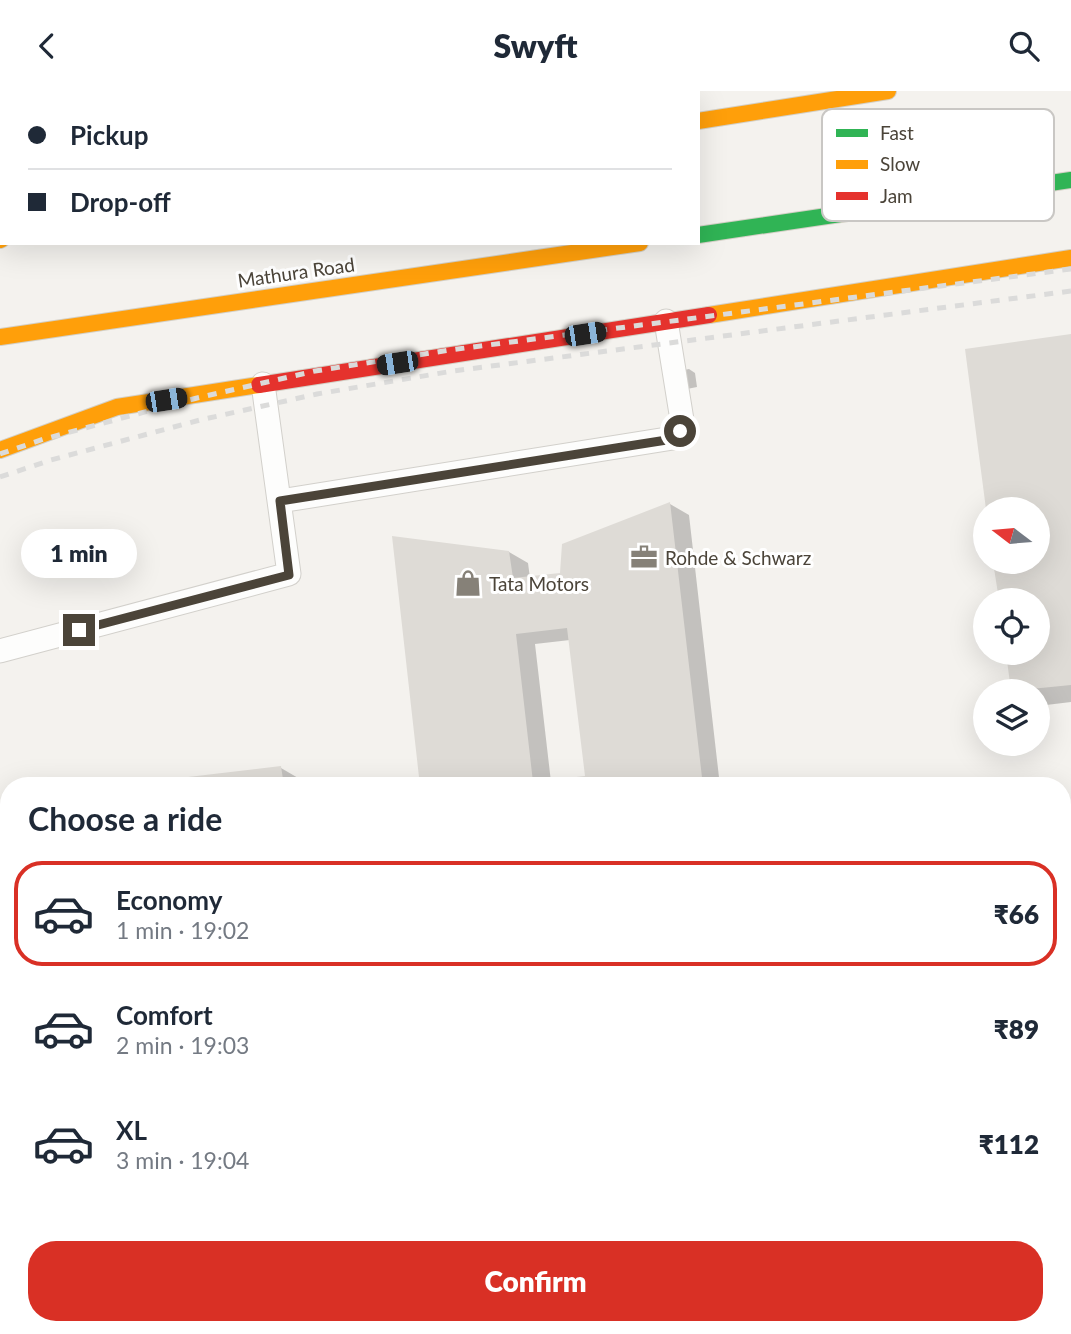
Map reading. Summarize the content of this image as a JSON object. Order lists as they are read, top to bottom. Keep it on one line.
{"streets":{"main road":["Mathura Road"]},"places":{"office":["Rohde & Schwarz"],"shop":["Tata Motors"]},"legend":["Fast","Slow","Jam"],"north":"left","page":{"header":"Swyft","banner":["Pickup","Drop-off"],"bubble":"1 min","heading":"Choose a ride","list":[{"name":"Economy","note":"1 min · 19:02","value":"₹66"},{"name":"Comfort","note":"2 min · 19:03","value":"₹89"},{"name":"XL","note":"3 min · 19:04","value":"₹112"}],"buttons":"Confirm"}}
